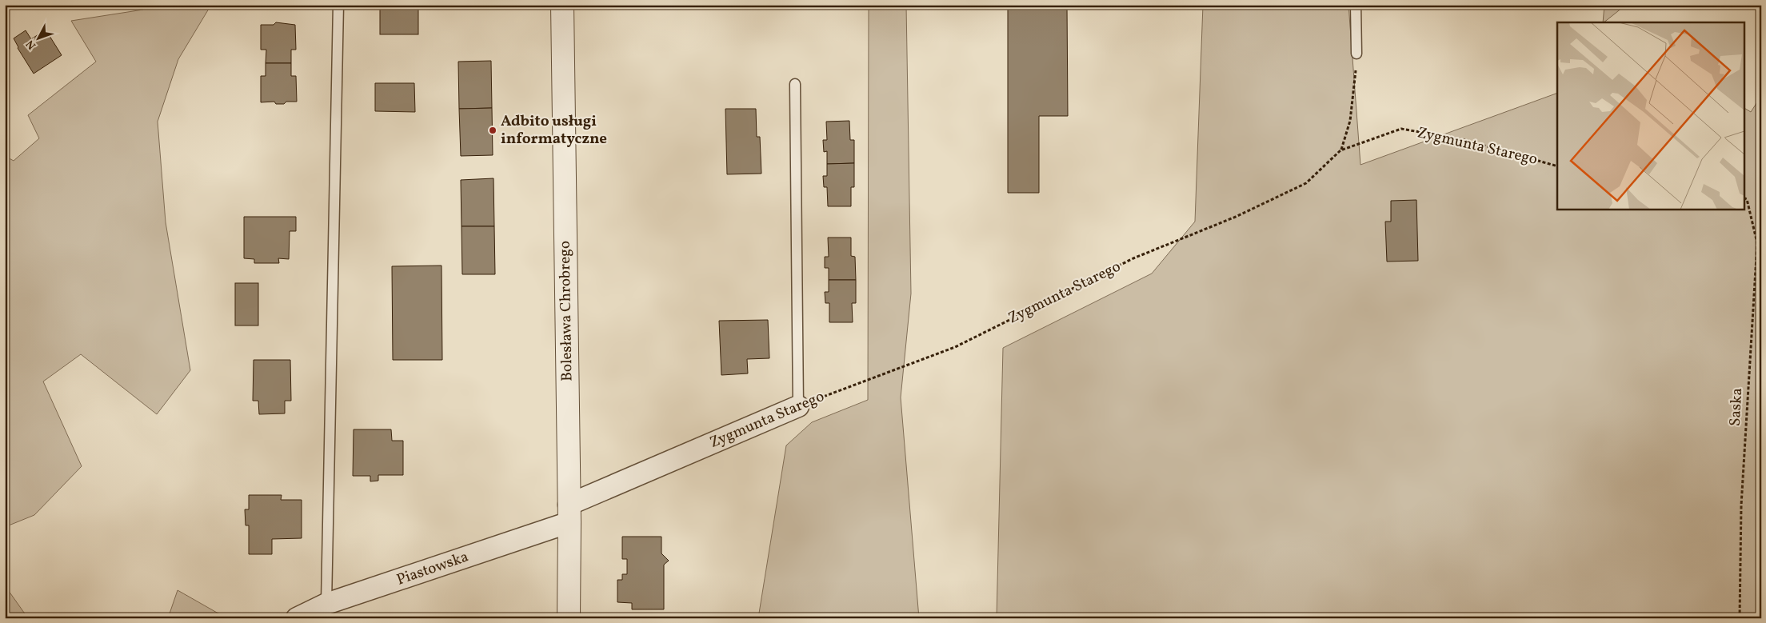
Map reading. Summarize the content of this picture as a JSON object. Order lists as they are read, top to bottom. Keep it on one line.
{"streets":{"street":["Zygmunta Starego","Bolesława Chrobrego","Piastowska"],"path":["Saska"]},"crossings":[["Zygmunta Starego","Bolesława Chrobrego"],["Zygmunta Starego","Piastowska"],["Bolesława Chrobrego","Piastowska"]],"places":["Adbito usługi informatyczne"],"north":"bottom left"}
